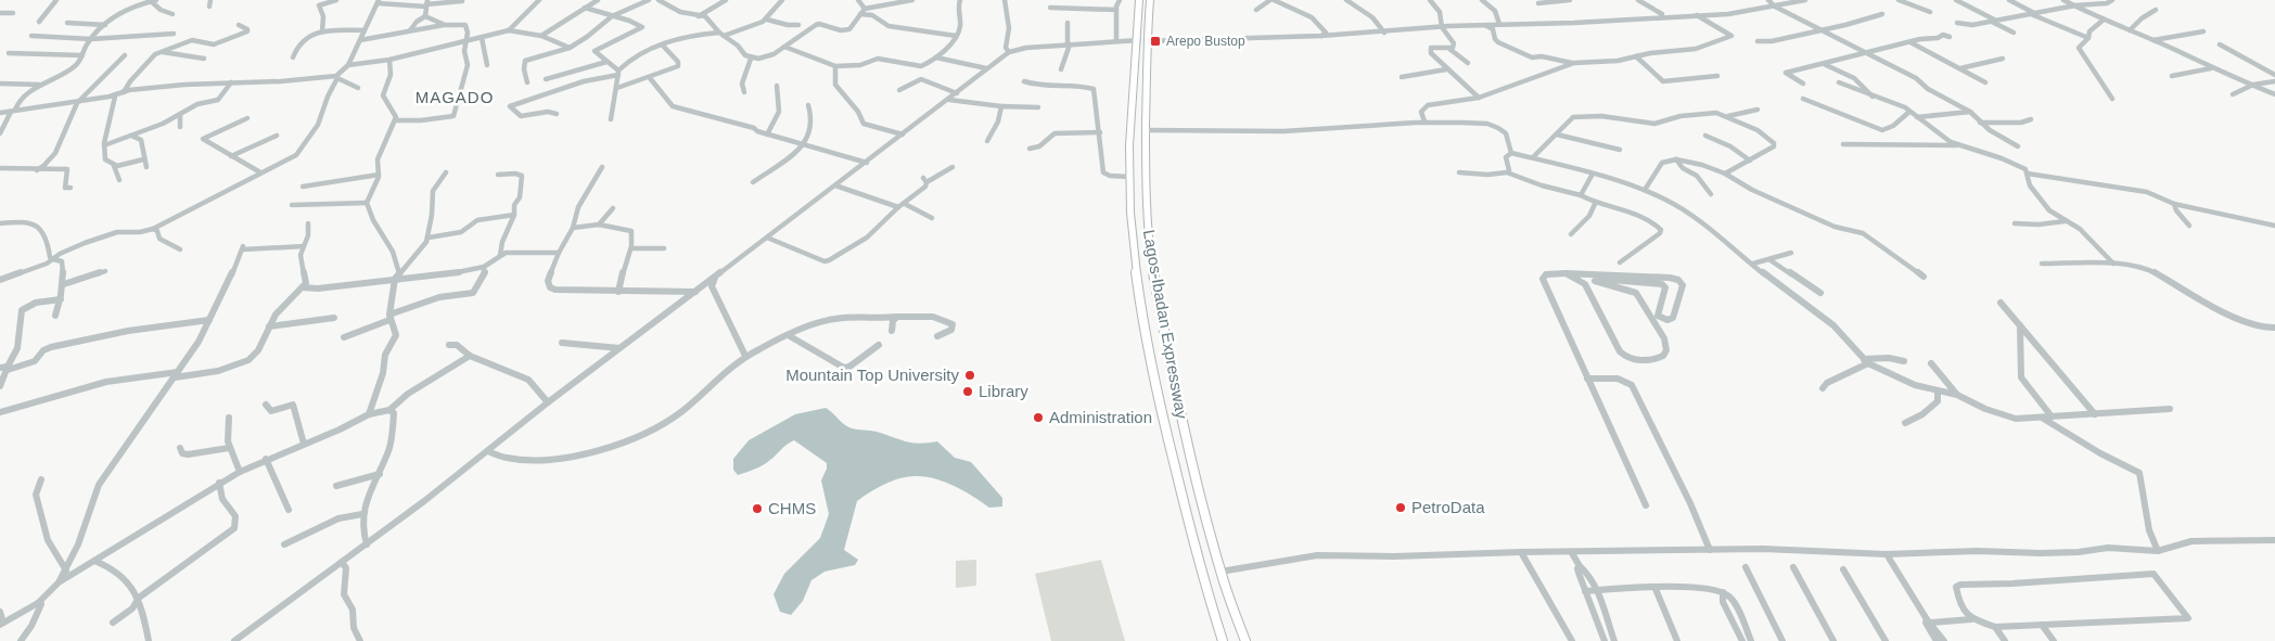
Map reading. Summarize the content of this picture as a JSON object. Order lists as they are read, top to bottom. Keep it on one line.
{"streets":{"highway":["Lagos-Ibadan Expressway"]},"districts":["MAGADO"],"places":{"transit":["Arepo Bustop"],"other":["Mountain Top University","Library","Administration","PetroData","CHMS"]}}
